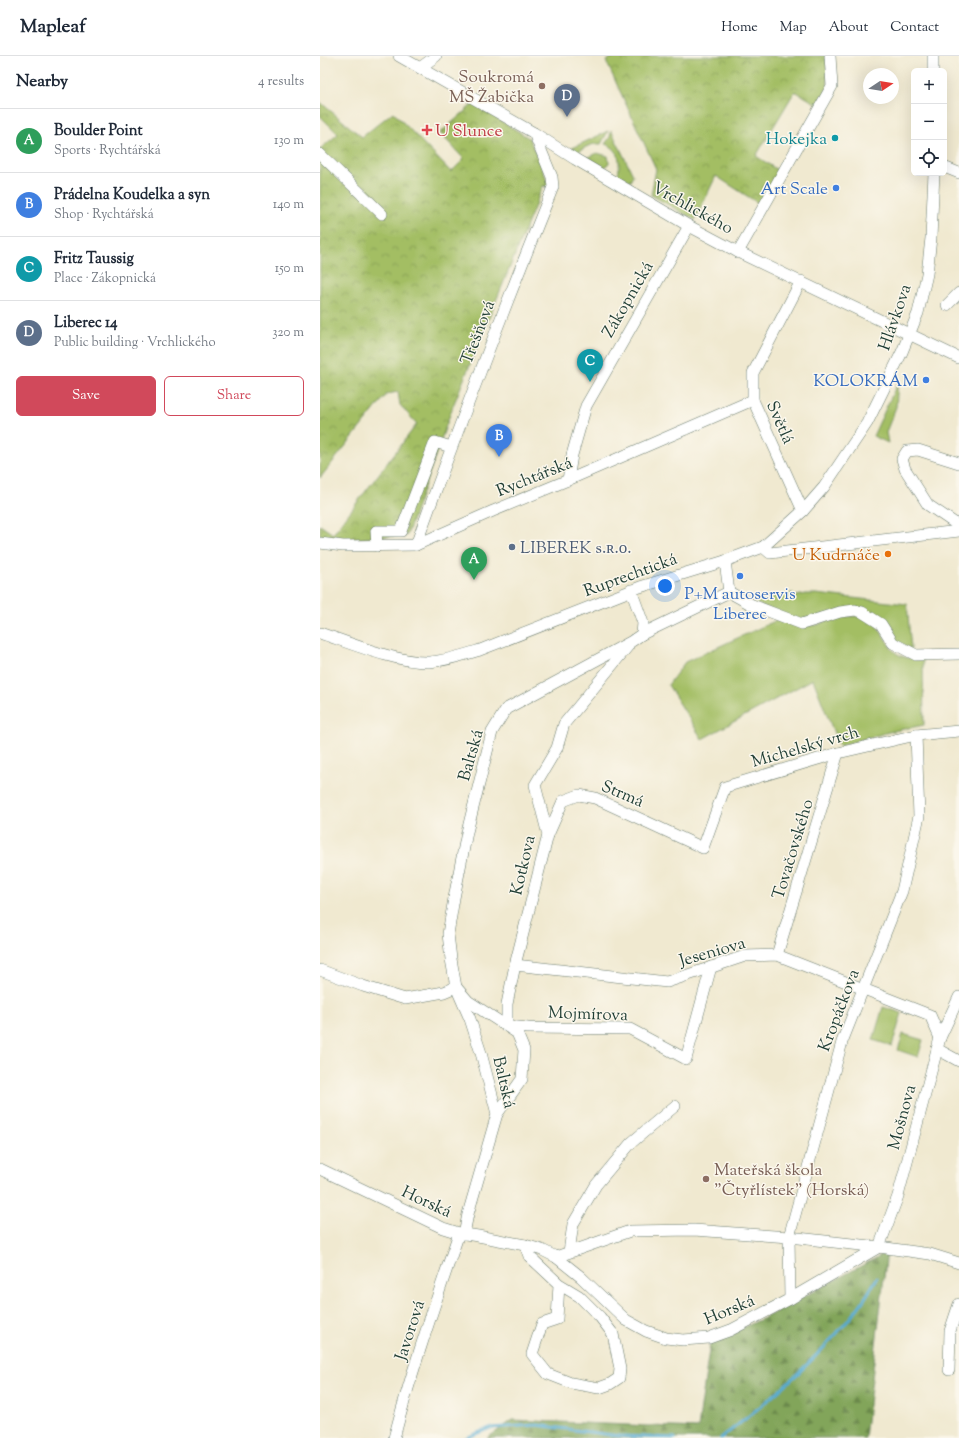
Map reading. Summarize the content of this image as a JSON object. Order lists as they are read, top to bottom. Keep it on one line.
{"streets":{"street":["Vrchlického","Zákopnická","Hlávkova","Třešňová","Světlá","Rychtářská","Ruprechtická","Michelský vrch","Baltská","Strmá","Tovačovského","Kotkova","Jeseniova","Kropáčkova","Mojmírova","Mošnova","Horská","Javorová"]},"crossings":[["Vrchlického","Zákopnická"],["Vrchlického","Hlávkova"],["Vrchlického","Třešňová"],["Vrchlického","Světlá"],["Zákopnická","Rychtářská"],["Hlávkova","Světlá"],["Hlávkova","Ruprechtická"],["Třešňová","Rychtářská"],["Světlá","Rychtářská"],["Michelský vrch","Strmá"],["Michelský vrch","Tovačovského"],["Michelský vrch","Kropáčkova"],["Baltská","Kotkova"],["Baltská","Horská"],["Baltská","Javorová"],["Strmá","Kotkova"],["Tovačovského","Jeseniova"],["Kotkova","Jeseniova"],["Kotkova","Mojmírova"],["Jeseniova","Kropáčkova"],["Jeseniova","Mojmírova"],["Jeseniova","Mošnova"],["Kropáčkova","Horská"],["Mošnova","Horská"],["Horská","Javorová"]],"places":{"other":["Soukromá MŠ Žabička","Hokejka","Art Scale","KOLOKRÁM","LIBEREK s.ʀ.ᴏ.","U Kudrnáče","P+M autoservis Liberec","Mateřská škola \"Čtyřlístek\" (Horská)"],"health":["U Slunce"]},"north":"right","page":{"header":"Mapleaf","nav":["Home","Map","About","Contact"],"heading":["Nearby","4 results"],"map_buttons":["+","−"],"pins":["D","C","B","A"],"list":[{"mark":"A","name":"Boulder Point","note":"Sports · Rychtářská","value":"130 m"},{"mark":"B","name":"Prádelna Koudelka a syn","note":"Shop · Rychtářská","value":"140 m"},{"mark":"C","name":"Fritz Taussig","note":"Place · Zákopnická","value":"150 m"},{"mark":"D","name":"Liberec 14","note":"Public building · Vrchlického","value":"320 m"}],"buttons":["Save","Share"]}}
